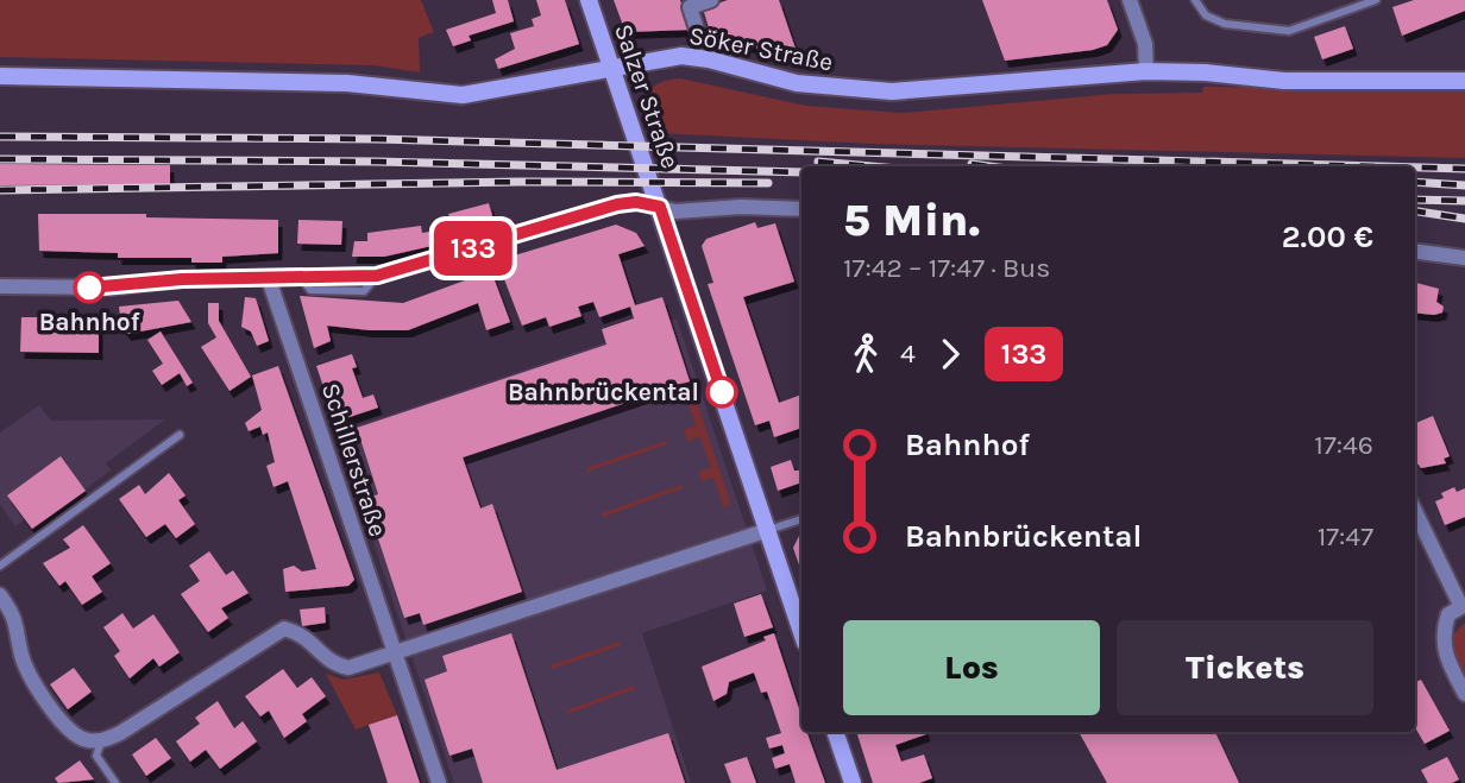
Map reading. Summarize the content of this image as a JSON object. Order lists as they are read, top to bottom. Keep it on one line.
{"streets":{"street":["Söker Straße","Salzer Straße","Schillerstraße"]},"crossings":[["Söker Straße","Salzer Straße"]],"places":["Bahnhof","Bahnbrückental"],"lines":["bus line 133"],"page":{"on_map":"133","heading":["5 Min.","17:42 – 17:47 · Bus","2.00 €"],"legs":["4","133"],"list":[{"name":"Bahnhof","value":"17:46"},{"name":"Bahnbrückental","value":"17:47"}],"buttons":["Los","Tickets"]}}
